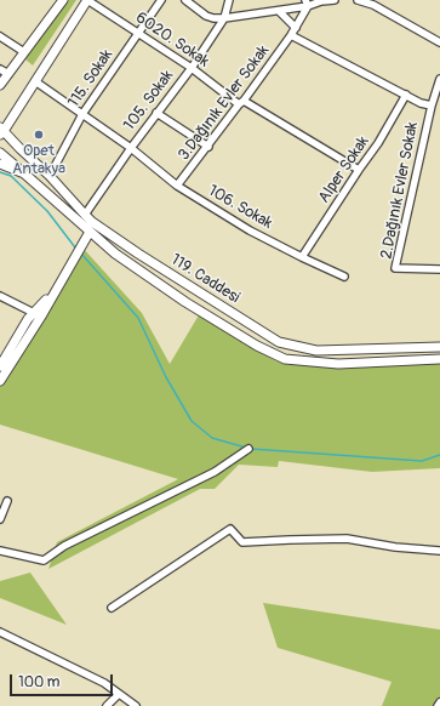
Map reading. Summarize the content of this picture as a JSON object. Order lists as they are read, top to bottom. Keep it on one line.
{"streets":{"street":["6020. Sokak","115. Sokak","105. Sokak","3.Dağınık Evler Sokak","Alper Sokak","2.Dağınık Evler Sokak","106. Sokak","119. Caddesi"]},"crossings":[["6020. Sokak","115. Sokak"],["6020. Sokak","105. Sokak"],["6020. Sokak","3.Dağınık Evler Sokak"],["6020. Sokak","Alper Sokak"],["115. Sokak","106. Sokak"],["115. Sokak","119. Caddesi"],["105. Sokak","106. Sokak"],["105. Sokak","119. Caddesi"],["3.Dağınık Evler Sokak","106. Sokak"],["Alper Sokak","106. Sokak"]],"places":["Opet Antakya"],"scale_bar":"100 m"}
